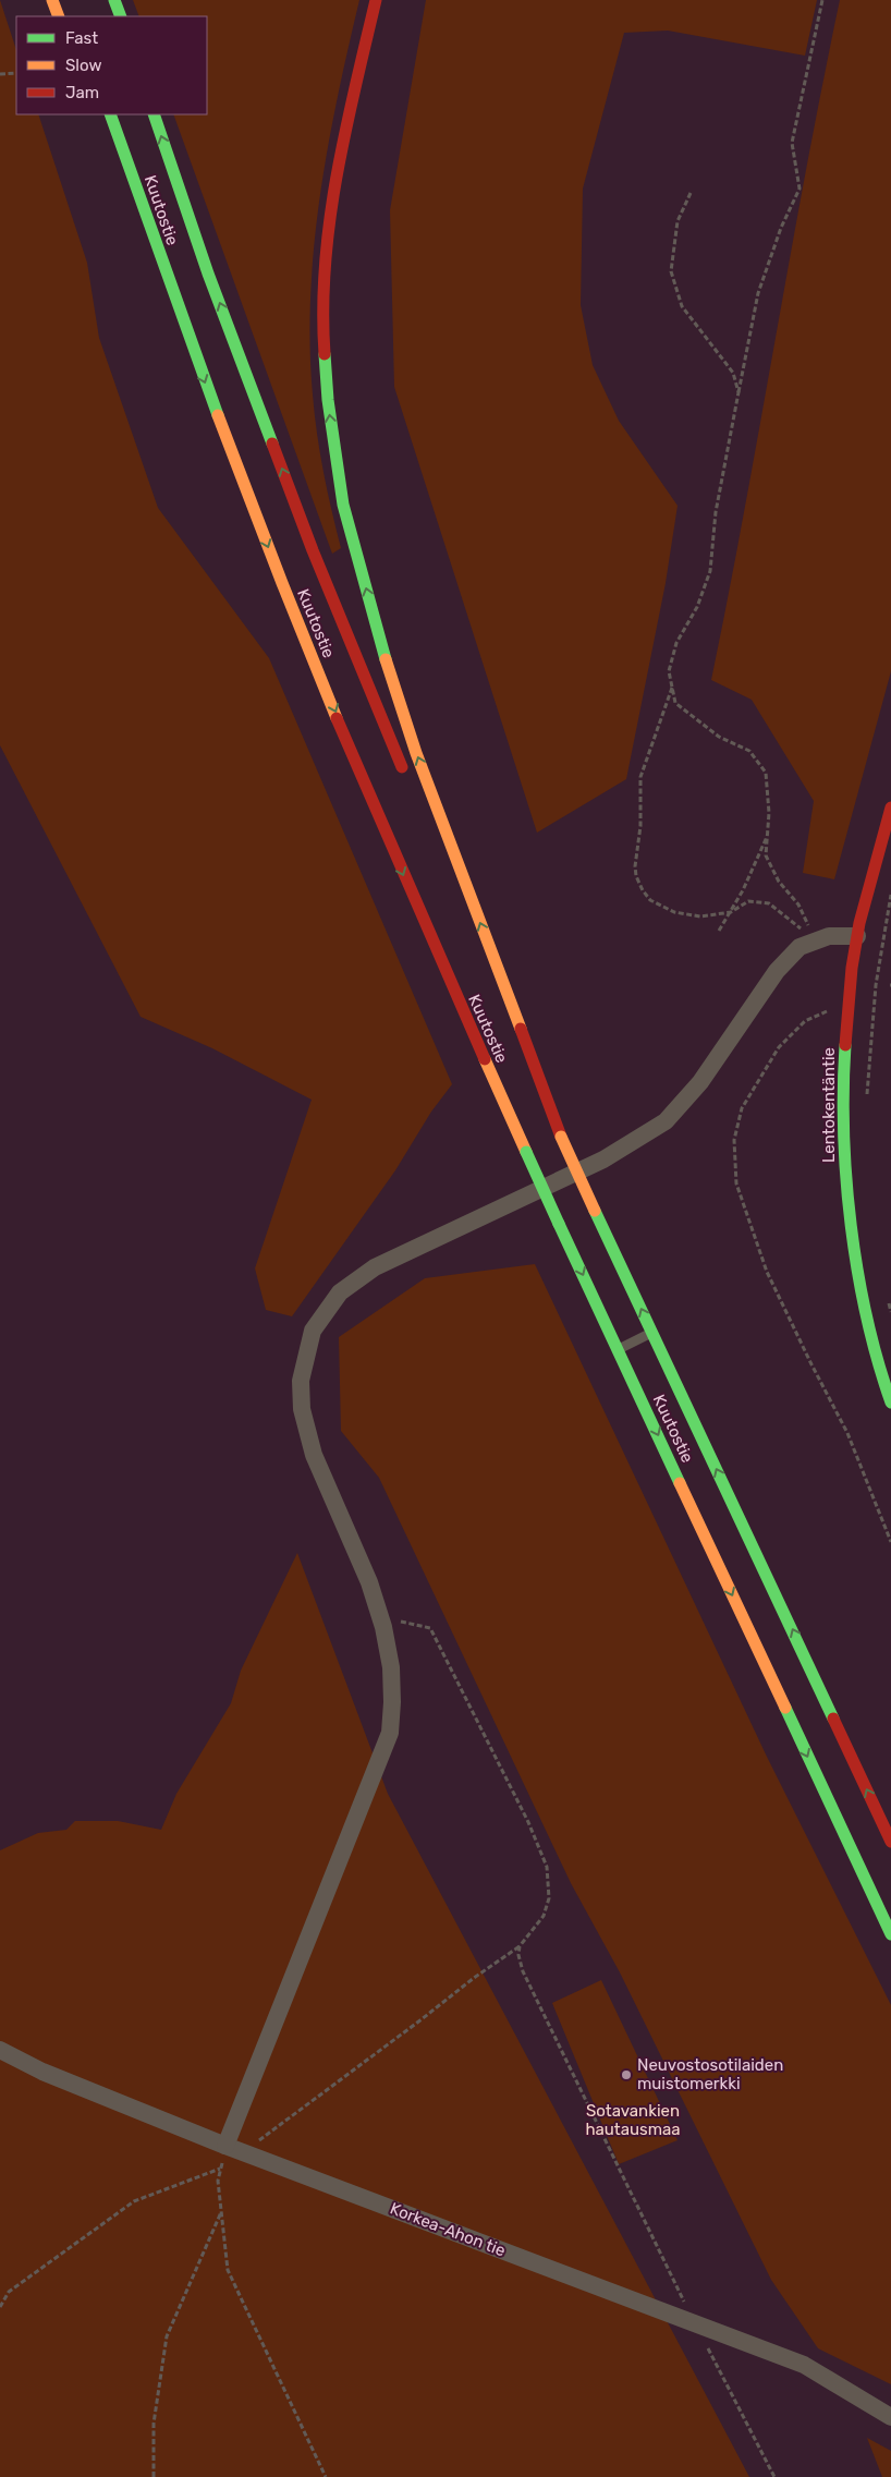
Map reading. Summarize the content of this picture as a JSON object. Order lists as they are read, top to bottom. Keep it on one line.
{"streets":{"main road":["Kuutostie","Lentokentäntie"],"street":["Korkea-Ahon tie"]},"parks":["Sotavankien hautausmaa"],"places":["Neuvostosotilaiden muistomerkki"],"legend":["Fast","Slow","Jam"]}
